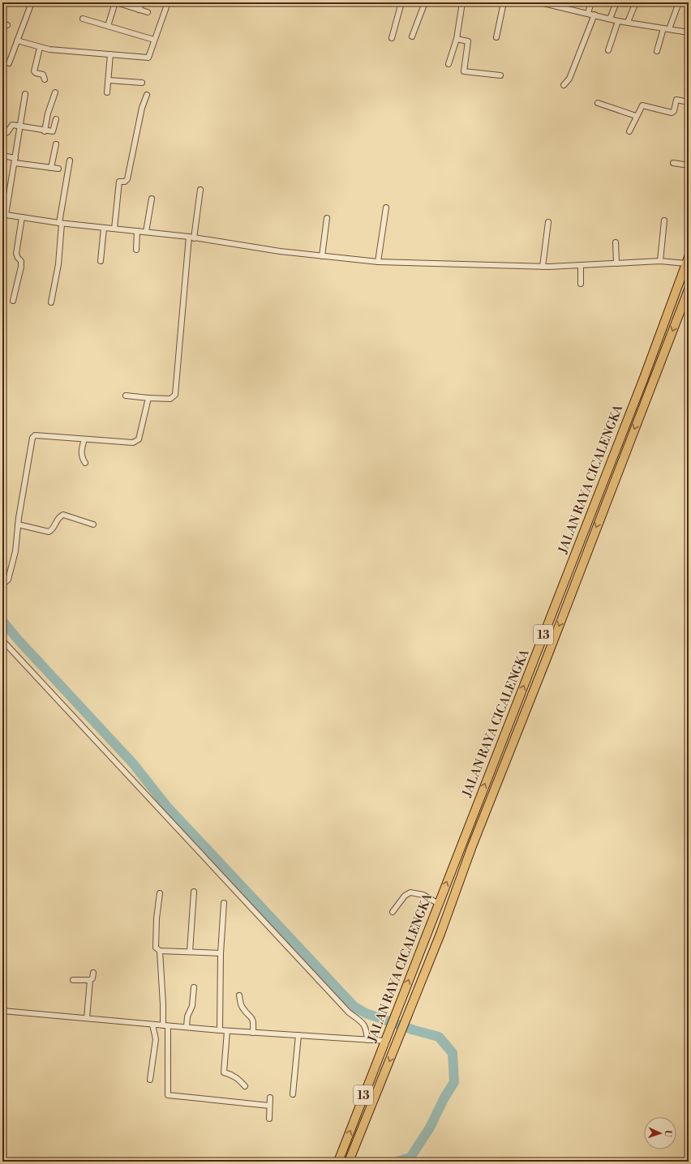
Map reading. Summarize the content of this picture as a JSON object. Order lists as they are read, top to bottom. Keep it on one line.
{"streets":{"highway":["JALAN RAYA CICALENGKA","13"]},"north":"right"}
